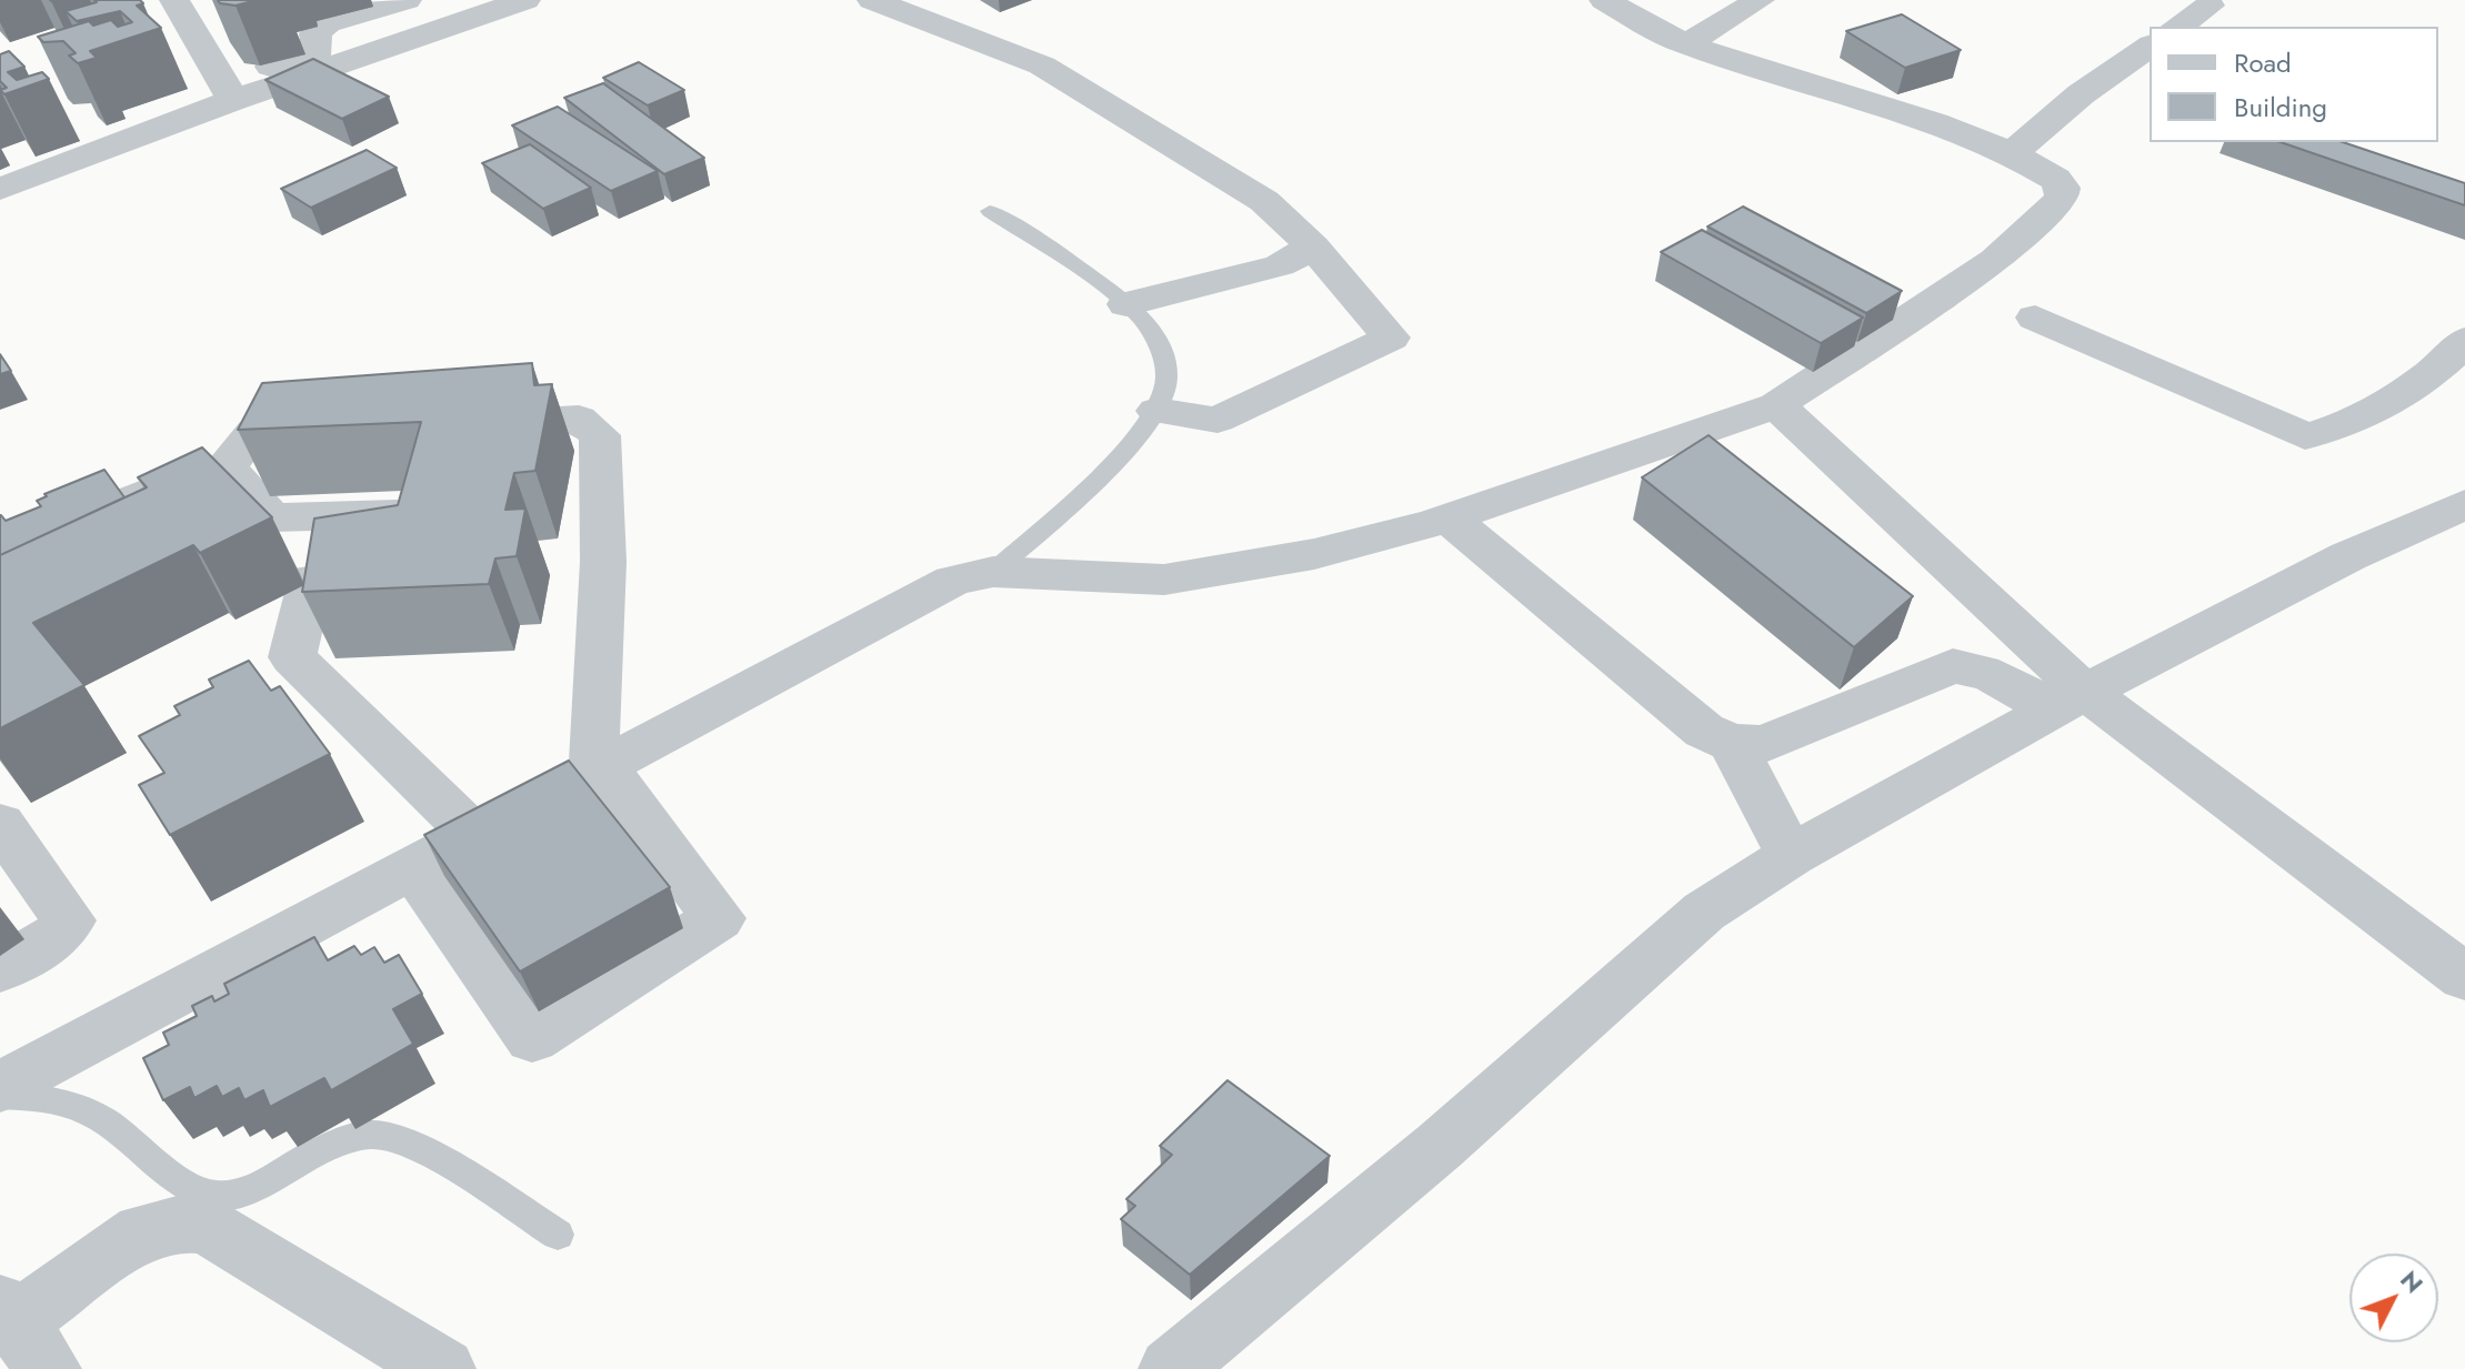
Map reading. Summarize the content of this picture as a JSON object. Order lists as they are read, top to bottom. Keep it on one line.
{"legend":["Road","Building"],"north":"top right"}
